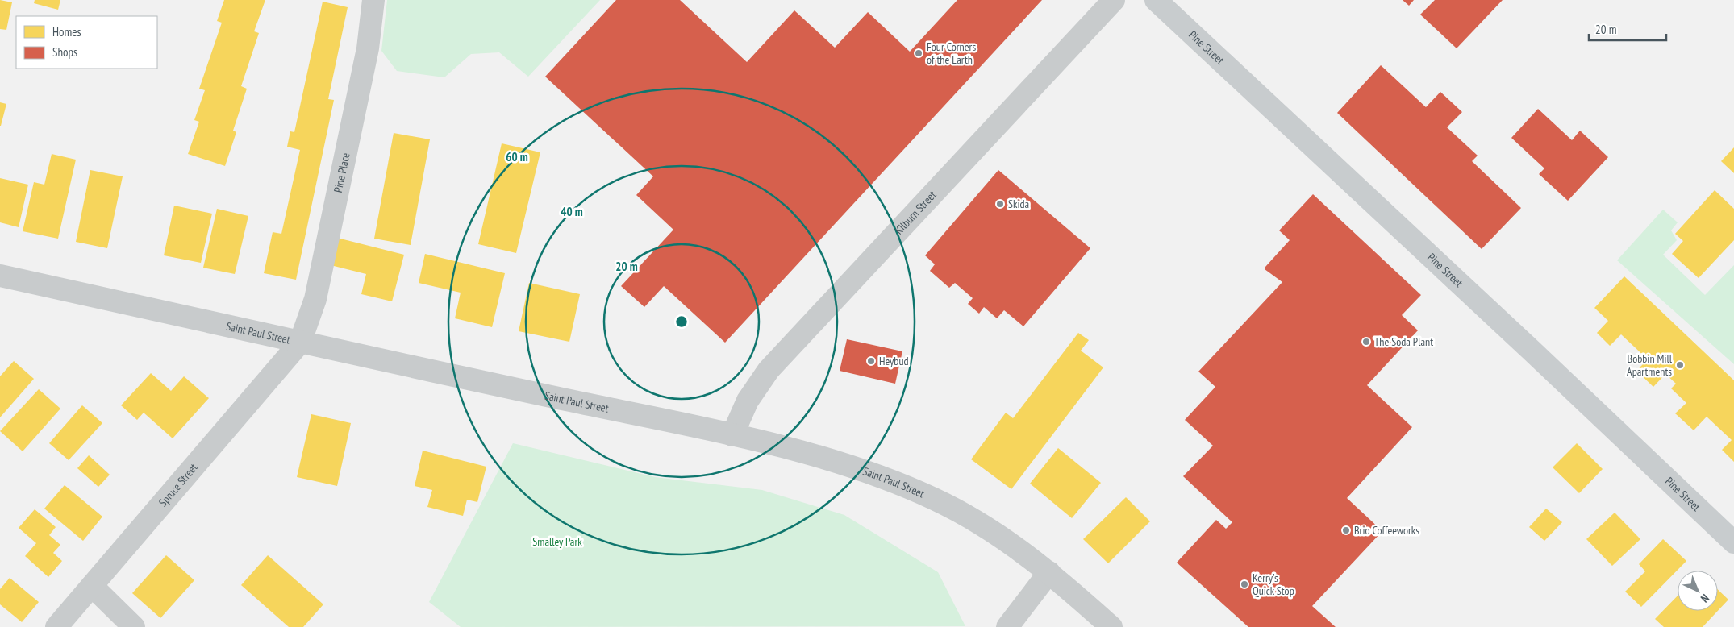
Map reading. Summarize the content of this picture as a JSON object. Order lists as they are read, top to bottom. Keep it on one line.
{"streets":{"main road":["Pine Street"],"street":["Pine Place","Kilburn Street","Saint Paul Street","Spruce Street"]},"crossings":[["Pine Place","Saint Paul Street"],["Pine Place","Spruce Street"],["Kilburn Street","Saint Paul Street"],["Saint Paul Street","Spruce Street"]],"parks":["Smalley Park"],"places":["Four Corners of the Earth","Skida","The Soda Plant","Heybud","Bobbin Mill Apartments","Brio Coffeeworks","Kerry's Quick Stop"],"legend":["Homes","Shops"],"scale_bar":"20 m","north":"bottom right","rings":["60 m","40 m","20 m"]}
